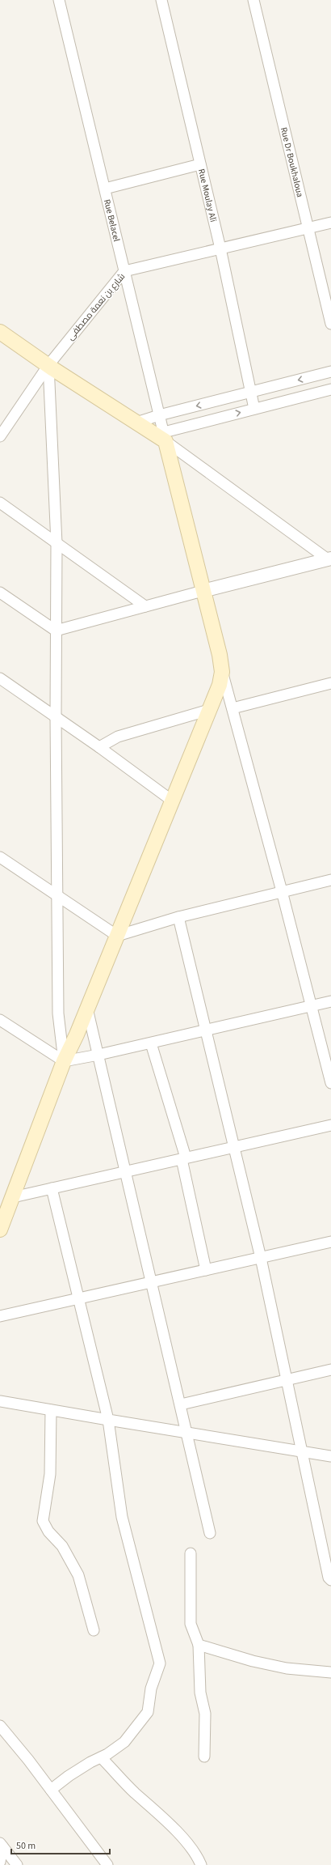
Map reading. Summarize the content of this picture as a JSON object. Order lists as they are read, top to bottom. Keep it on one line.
{"streets":{"street":["Rue Dr Boukhaloua","Rue Moulay Ali","Rue Belacel","شارع بن نعمة مصطفى"]},"crossings":[["Rue Dr Boukhaloua","شارع بن نعمة مصطفى"],["Rue Moulay Ali","شارع بن نعمة مصطفى"],["Rue Belacel","شارع بن نعمة مصطفى"]],"scale_bar":"50 m"}
